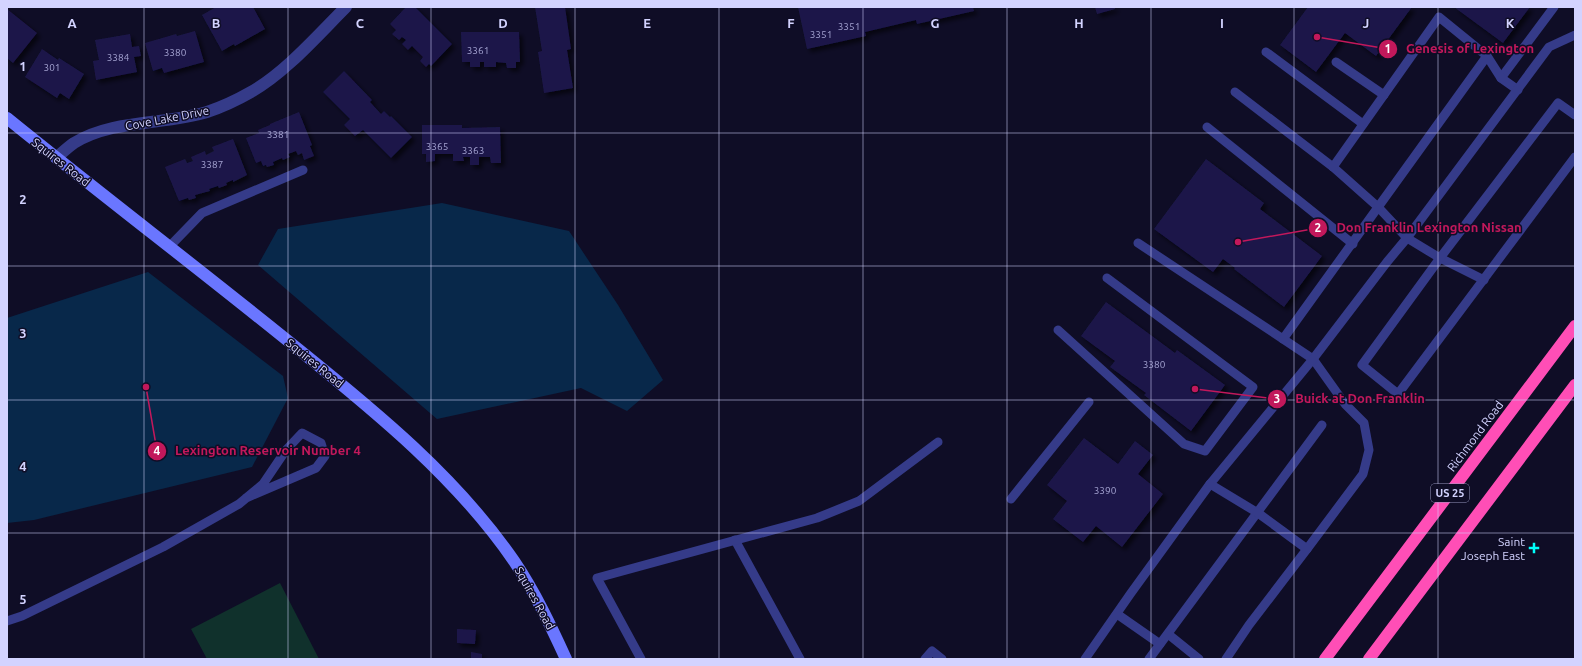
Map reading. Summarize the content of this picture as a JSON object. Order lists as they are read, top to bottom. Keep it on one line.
{"streets":{"highway":["Richmond Road","US 25"],"street":["Cove Lake Drive","Squires Road"]},"crossings":[["Cove Lake Drive","Squires Road"]],"places":{"other":["Genesis of Lexington","Don Franklin Lexington Nissan","Lexington Reservoir Number 4","Buick at Don Franklin"],"health":["Saint Joseph East"]},"house_numbers":["3351","3351","3361","3380","3384","301","3381","3365","3363","3387","3380","3390"],"grid":{"columns":["A","B","C","D","E","F","G","H","I","J","K"],"rows":["1","2","3","4","5"]}}
